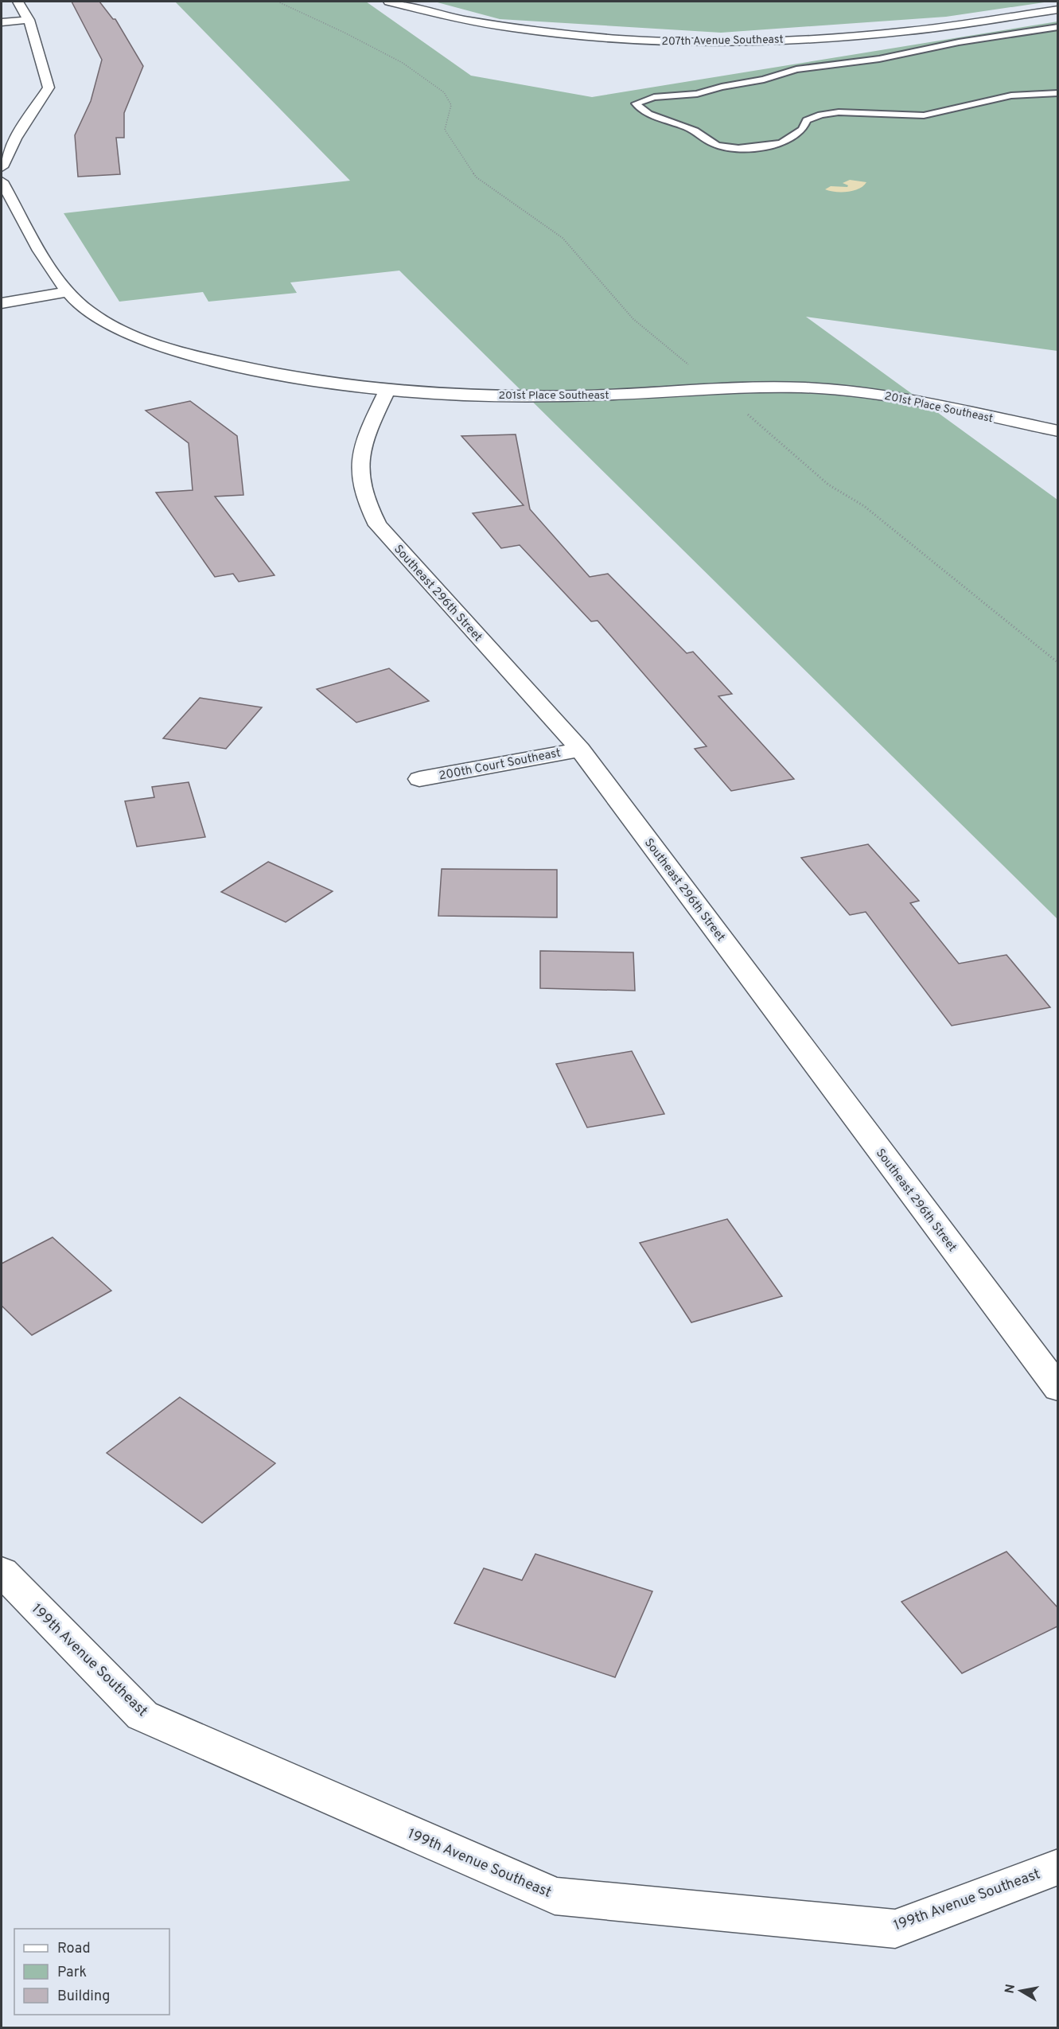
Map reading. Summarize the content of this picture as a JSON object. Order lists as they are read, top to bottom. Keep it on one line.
{"streets":{"street":["207th Avenue Southeast","201st Place Southeast","Southeast 296th Street","200th Court Southeast","199th Avenue Southeast"]},"crossings":[["201st Place Southeast","Southeast 296th Street"],["Southeast 296th Street","200th Court Southeast"]],"legend":["Road","Park","Building"],"north":"left"}
